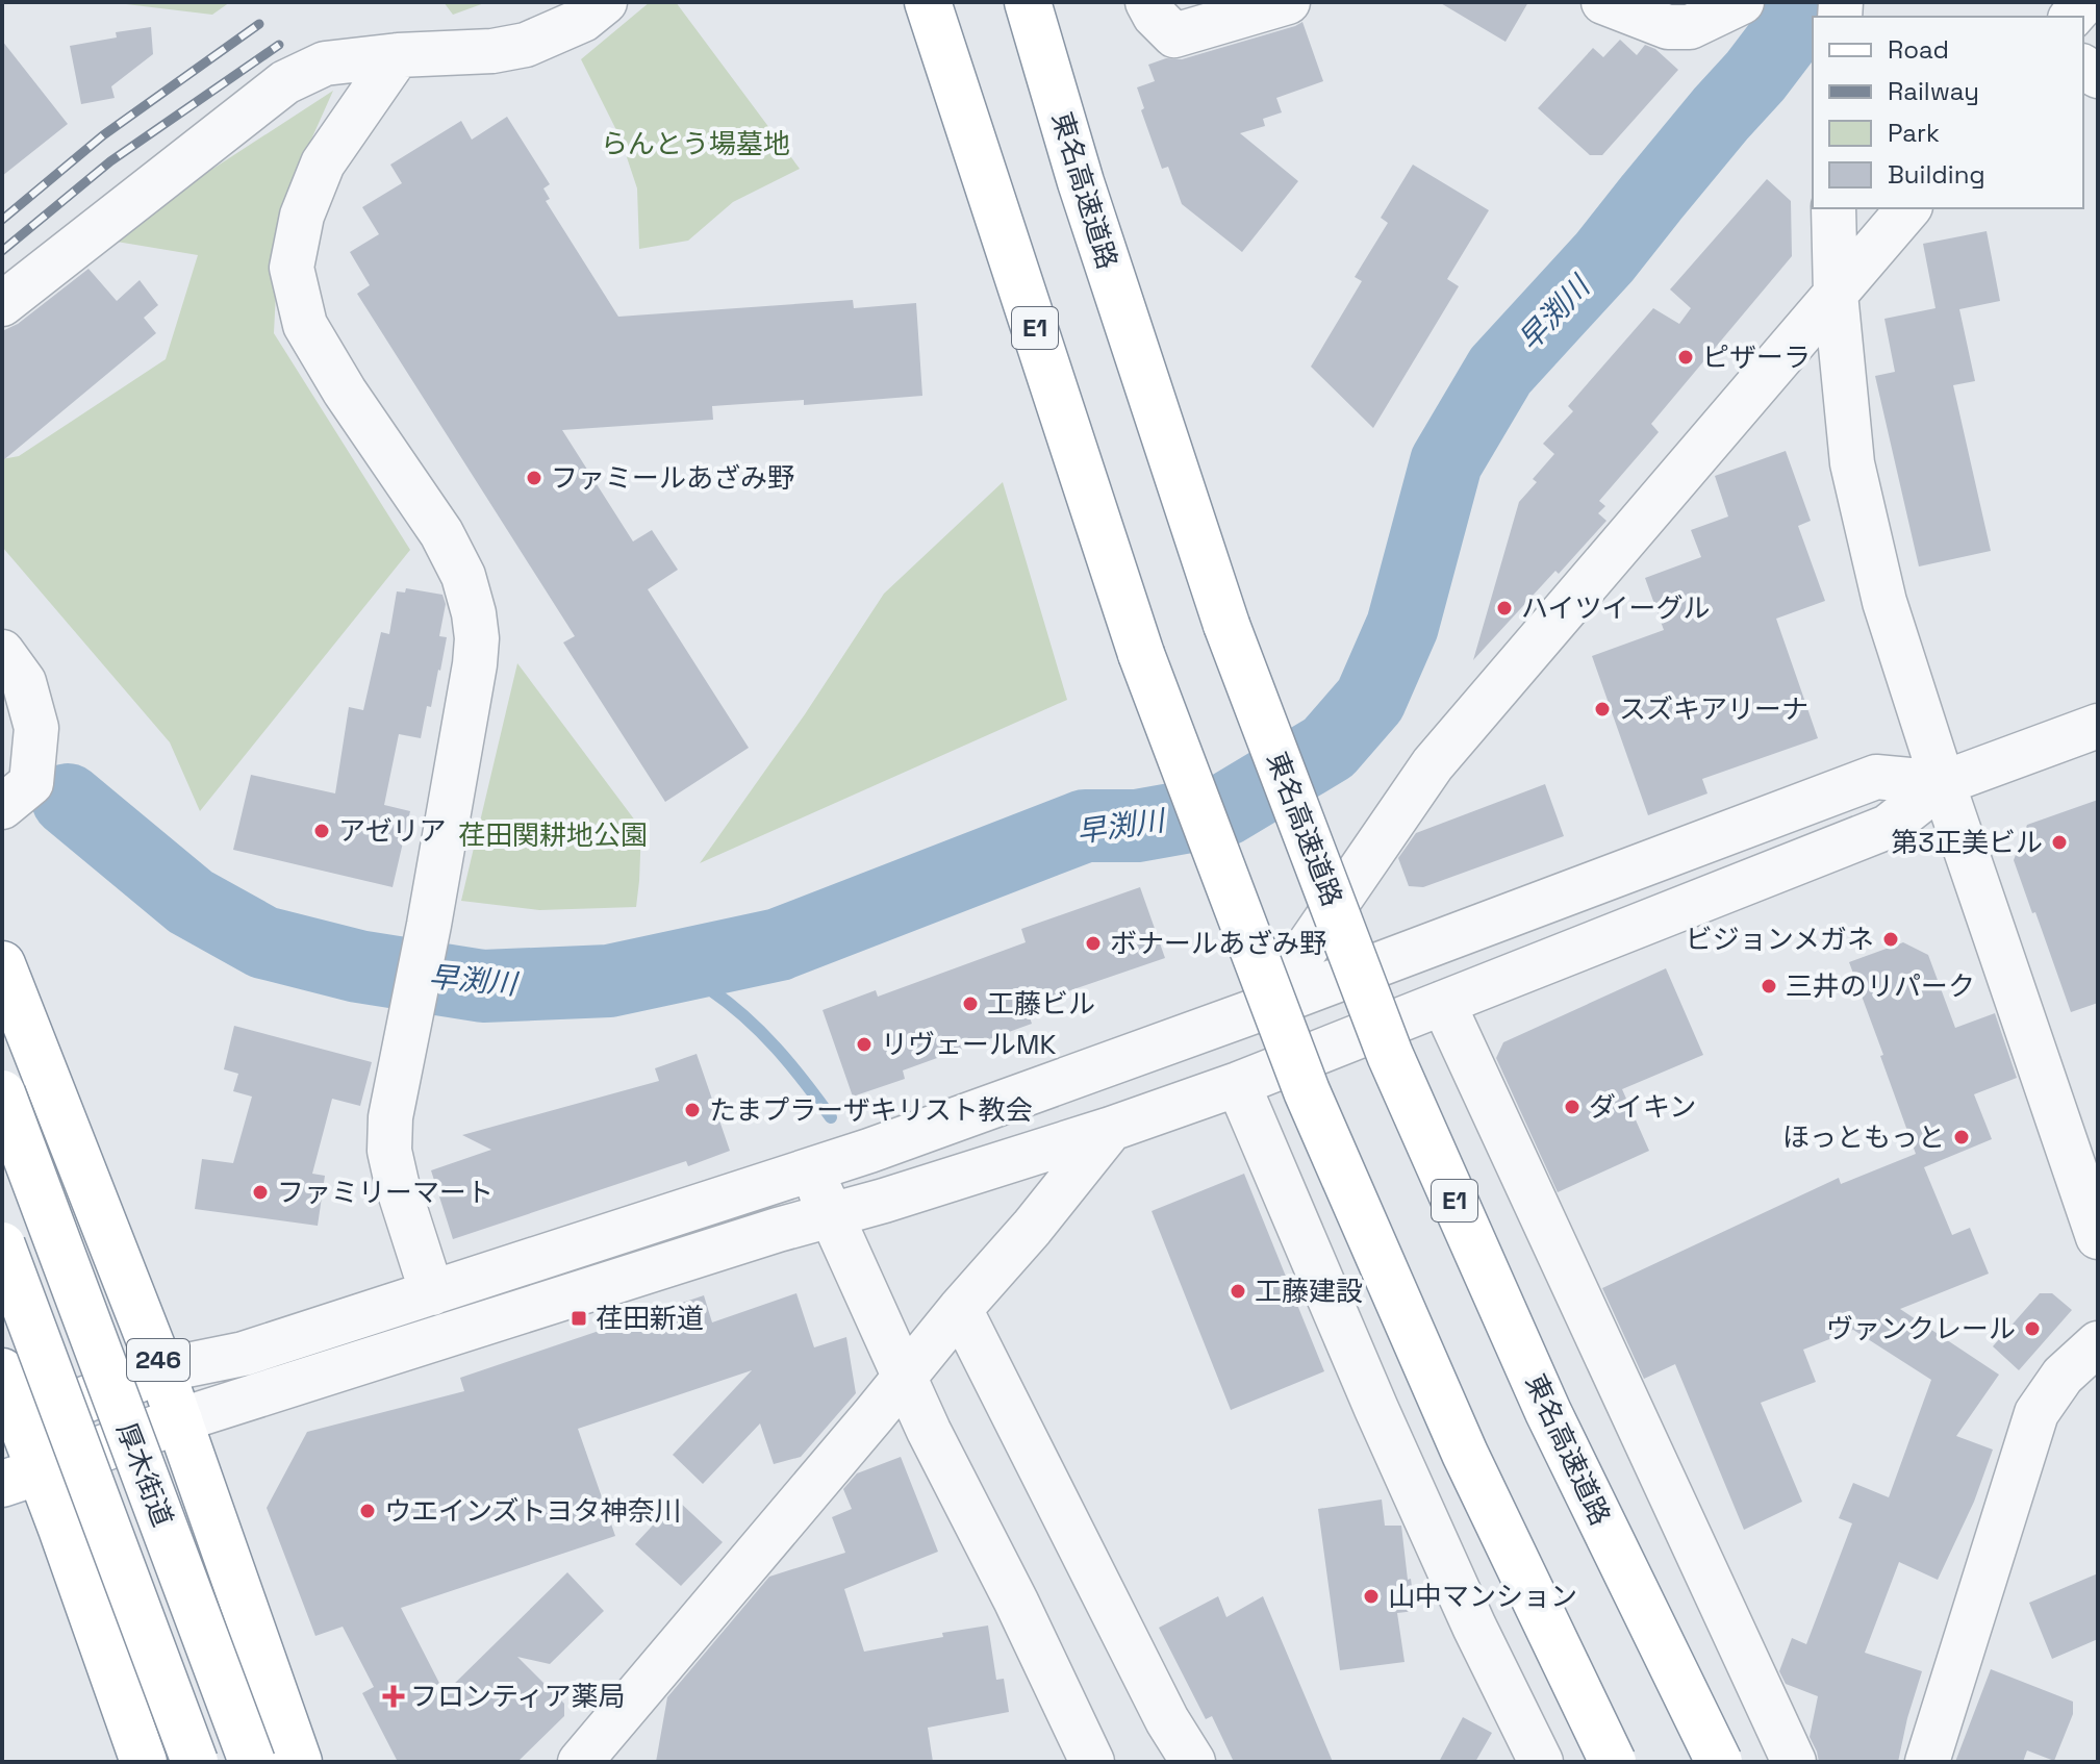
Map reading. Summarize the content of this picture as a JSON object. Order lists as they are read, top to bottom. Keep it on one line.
{"streets":{"main road":["東名高速道路","E1","246","厚木街道"]},"water":["早渕川"],"parks":["らんとう場墓地","荏田関耕地公園"],"places":{"other":["ピザーラ","ファミールあざみ野","ハイツイーグル","スズキアリーナ","アゼリア","第3正美ビル","ビジョンメガネ","ボナールあざみ野","三井のリパーク","工藤ビル","リヴェールMK","ダイキン","たまプラーザキリスト教会","ほっともっと","ファミリーマート","工藤建設","ヴァンクレール","ウエインズトヨタ神奈川","山中マンション"],"transit":["荏田新道"],"health":["フロンティア薬局"]},"legend":["Road","Railway","Park","Building"]}
